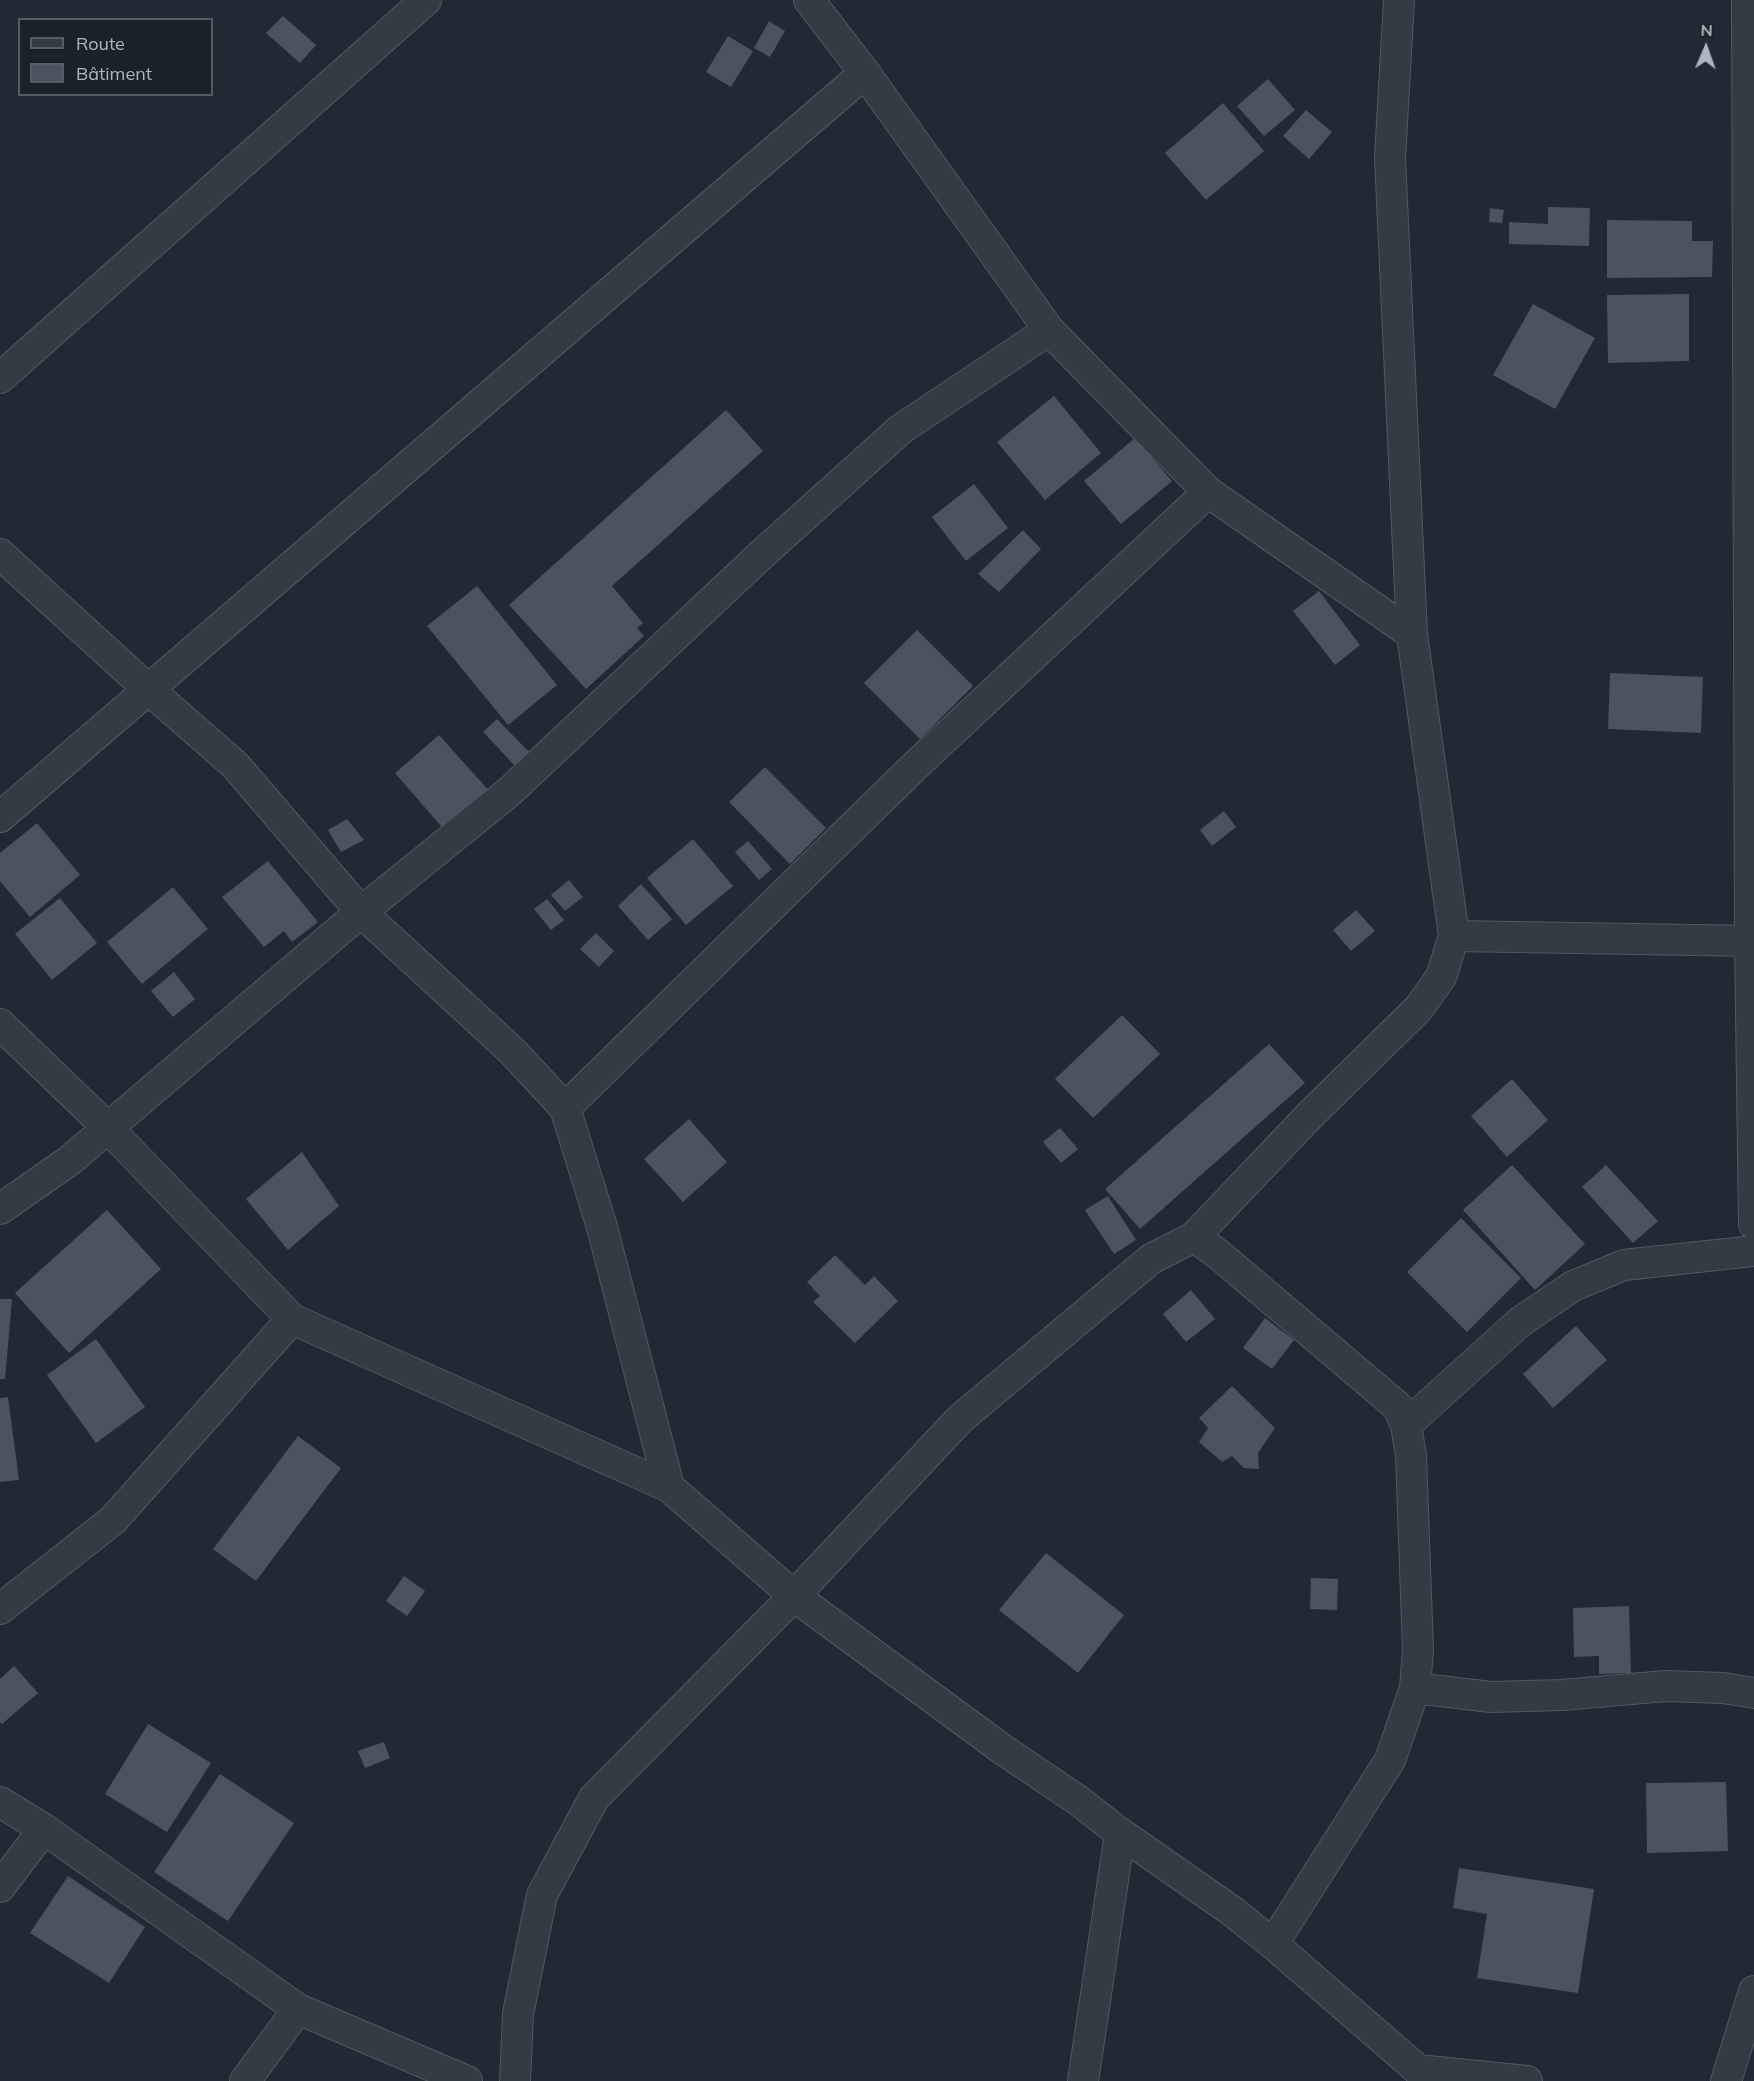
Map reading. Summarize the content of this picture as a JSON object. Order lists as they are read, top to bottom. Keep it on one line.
{"legend":["Route","Bâtiment"],"north":"top"}
